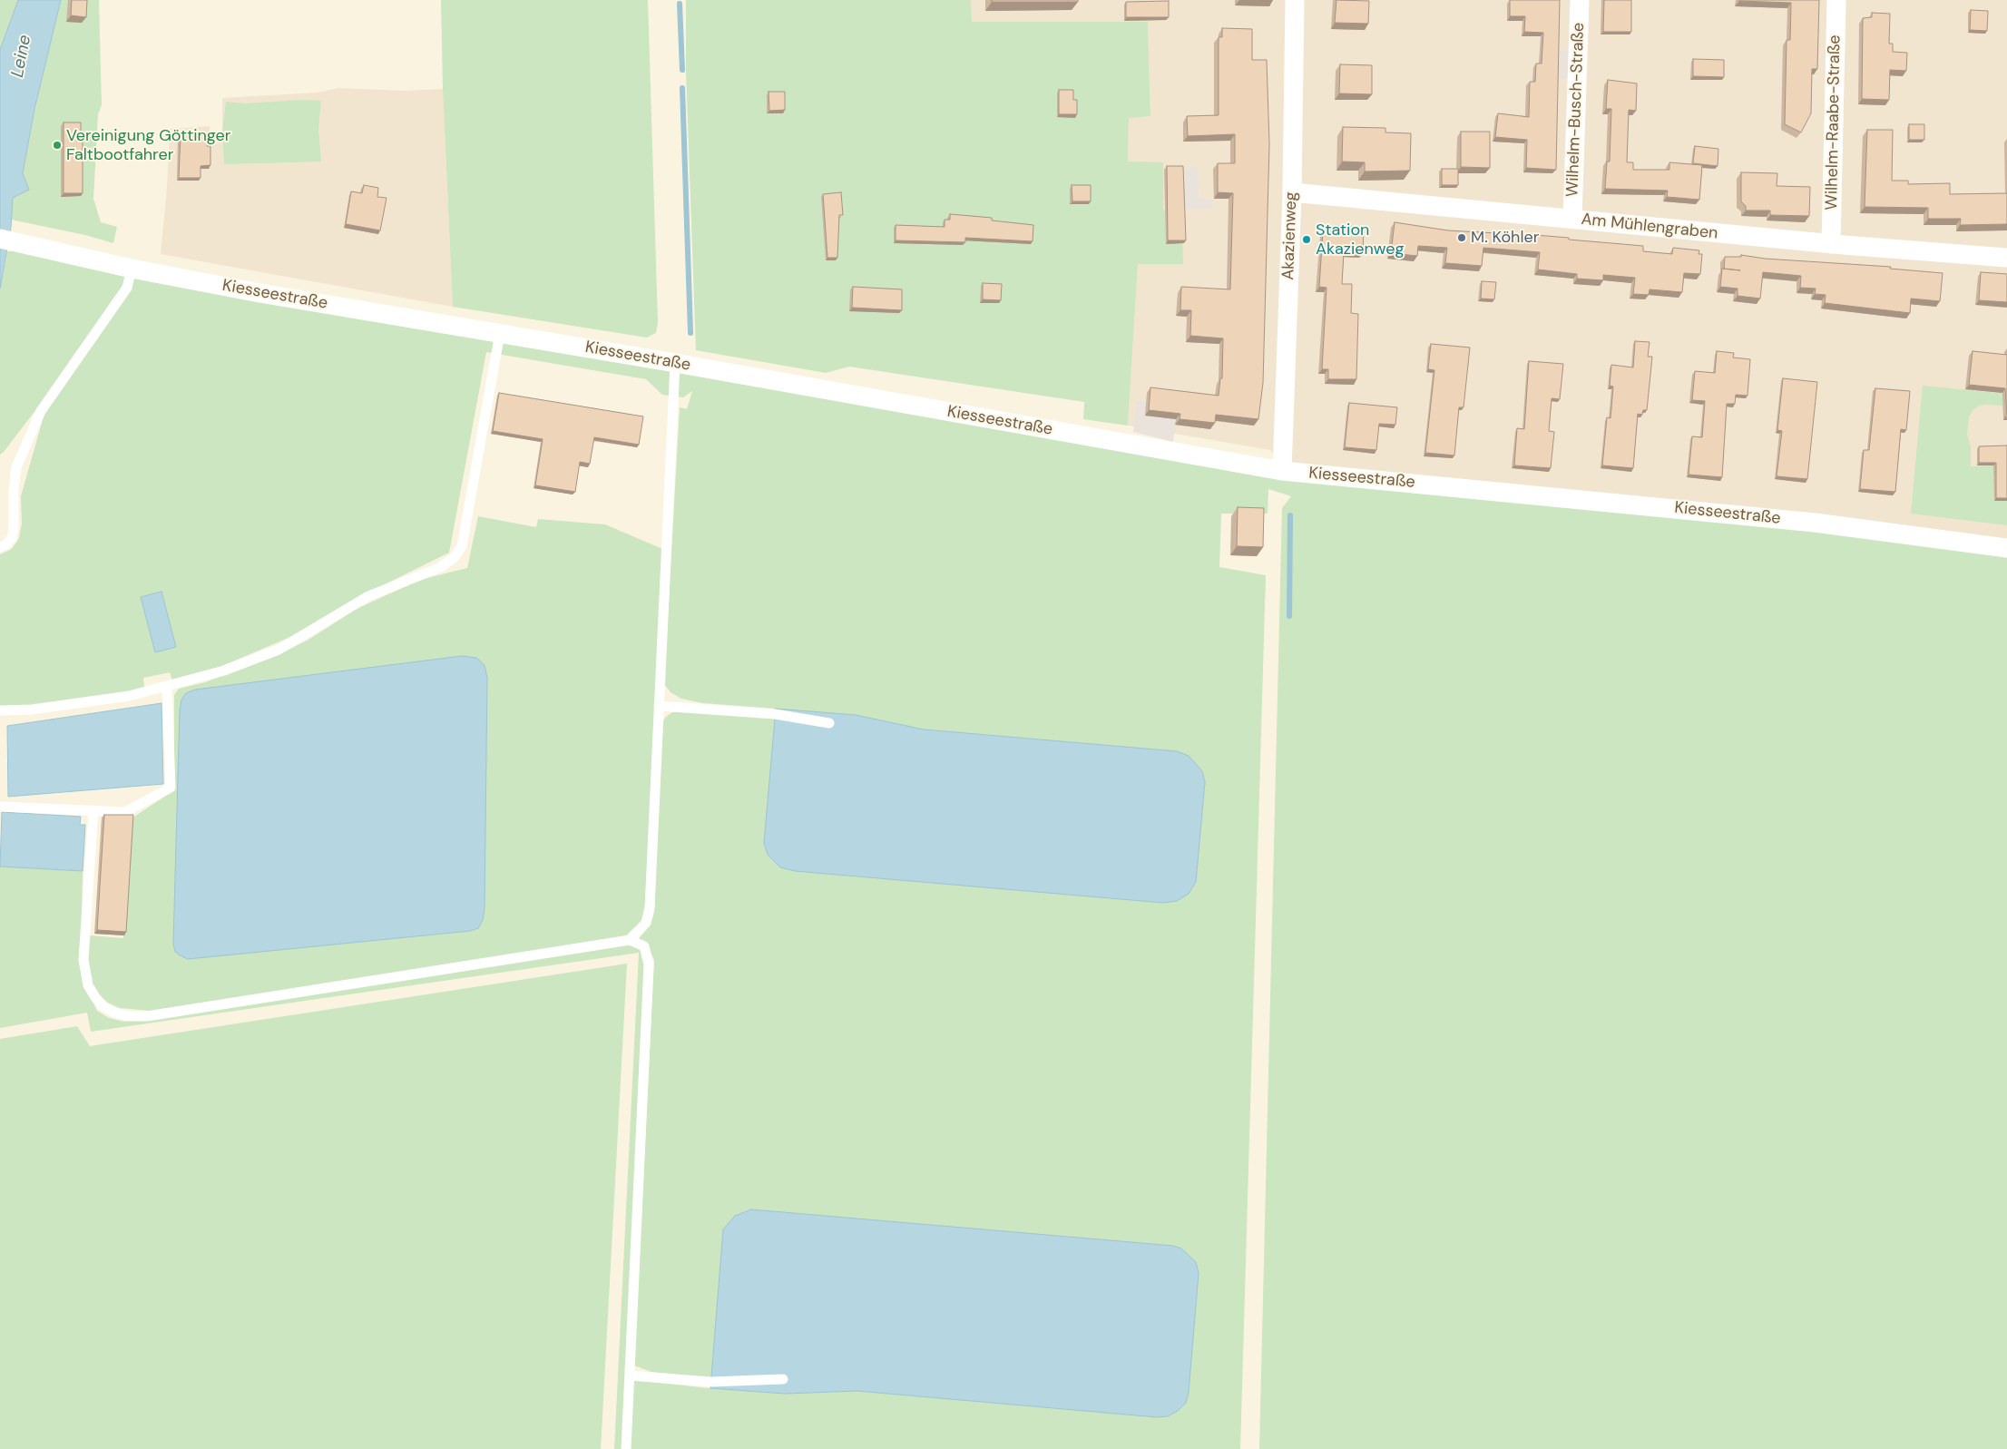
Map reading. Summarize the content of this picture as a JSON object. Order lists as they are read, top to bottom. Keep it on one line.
{"streets":{"street":["Wilhelm-Busch-Straße","Wilhelm-Raabe-Straße","Am Mühlengraben","Akazienweg","Kiesseestraße"]},"crossings":[["Wilhelm-Busch-Straße","Am Mühlengraben"],["Wilhelm-Raabe-Straße","Am Mühlengraben"],["Am Mühlengraben","Akazienweg"],["Akazienweg","Kiesseestraße"]],"water":["Leine"],"places":["Vereinigung Göttinger Faltbootfahrer","M. Köhler","Station Akazienweg"]}
